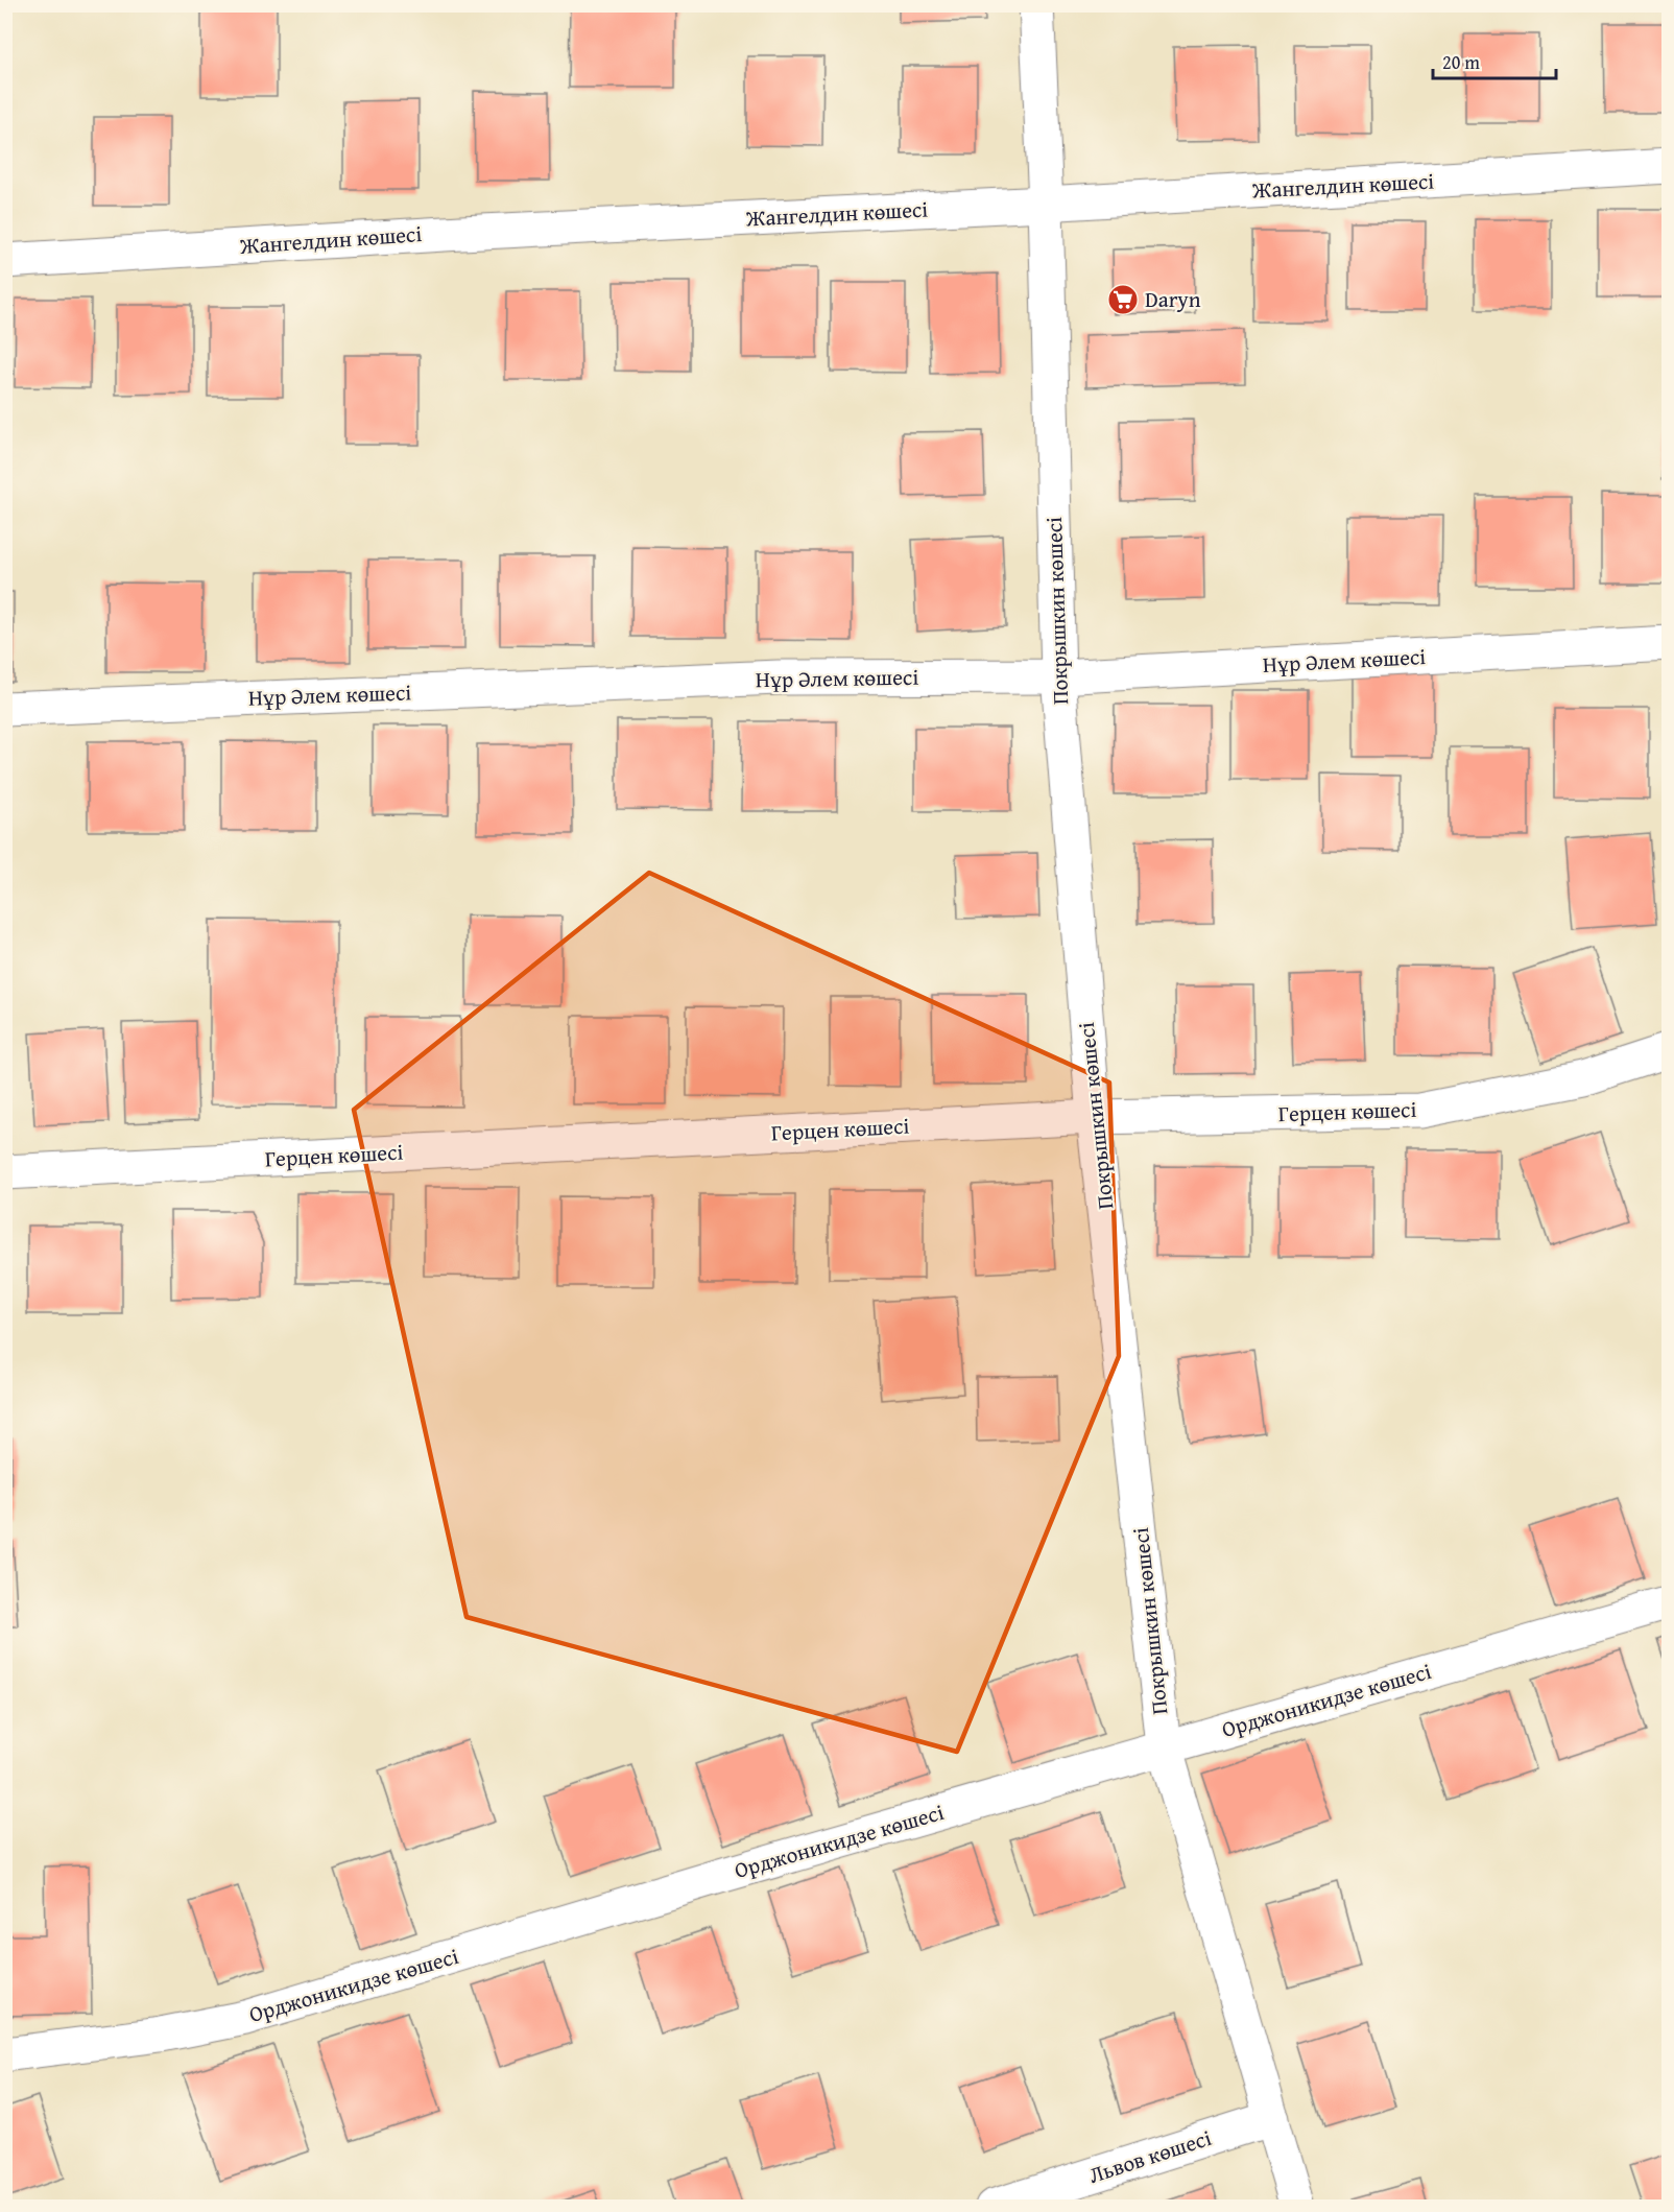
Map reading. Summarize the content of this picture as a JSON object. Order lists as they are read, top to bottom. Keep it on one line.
{"streets":{"street":["Жангелдин көшесі","Покрышкин көшесі","Нұр Әлем көшесі","Герцен көшесі","Орджоникидзе көшесі","Львов көшесі"]},"crossings":[["Жангелдин көшесі","Покрышкин көшесі"],["Покрышкин көшесі","Нұр Әлем көшесі"],["Покрышкин көшесі","Герцен көшесі"],["Покрышкин көшесі","Орджоникидзе көшесі"],["Покрышкин көшесі","Львов көшесі"]],"places":{"supermarket":["Daryn"]},"scale_bar":"20 m"}
